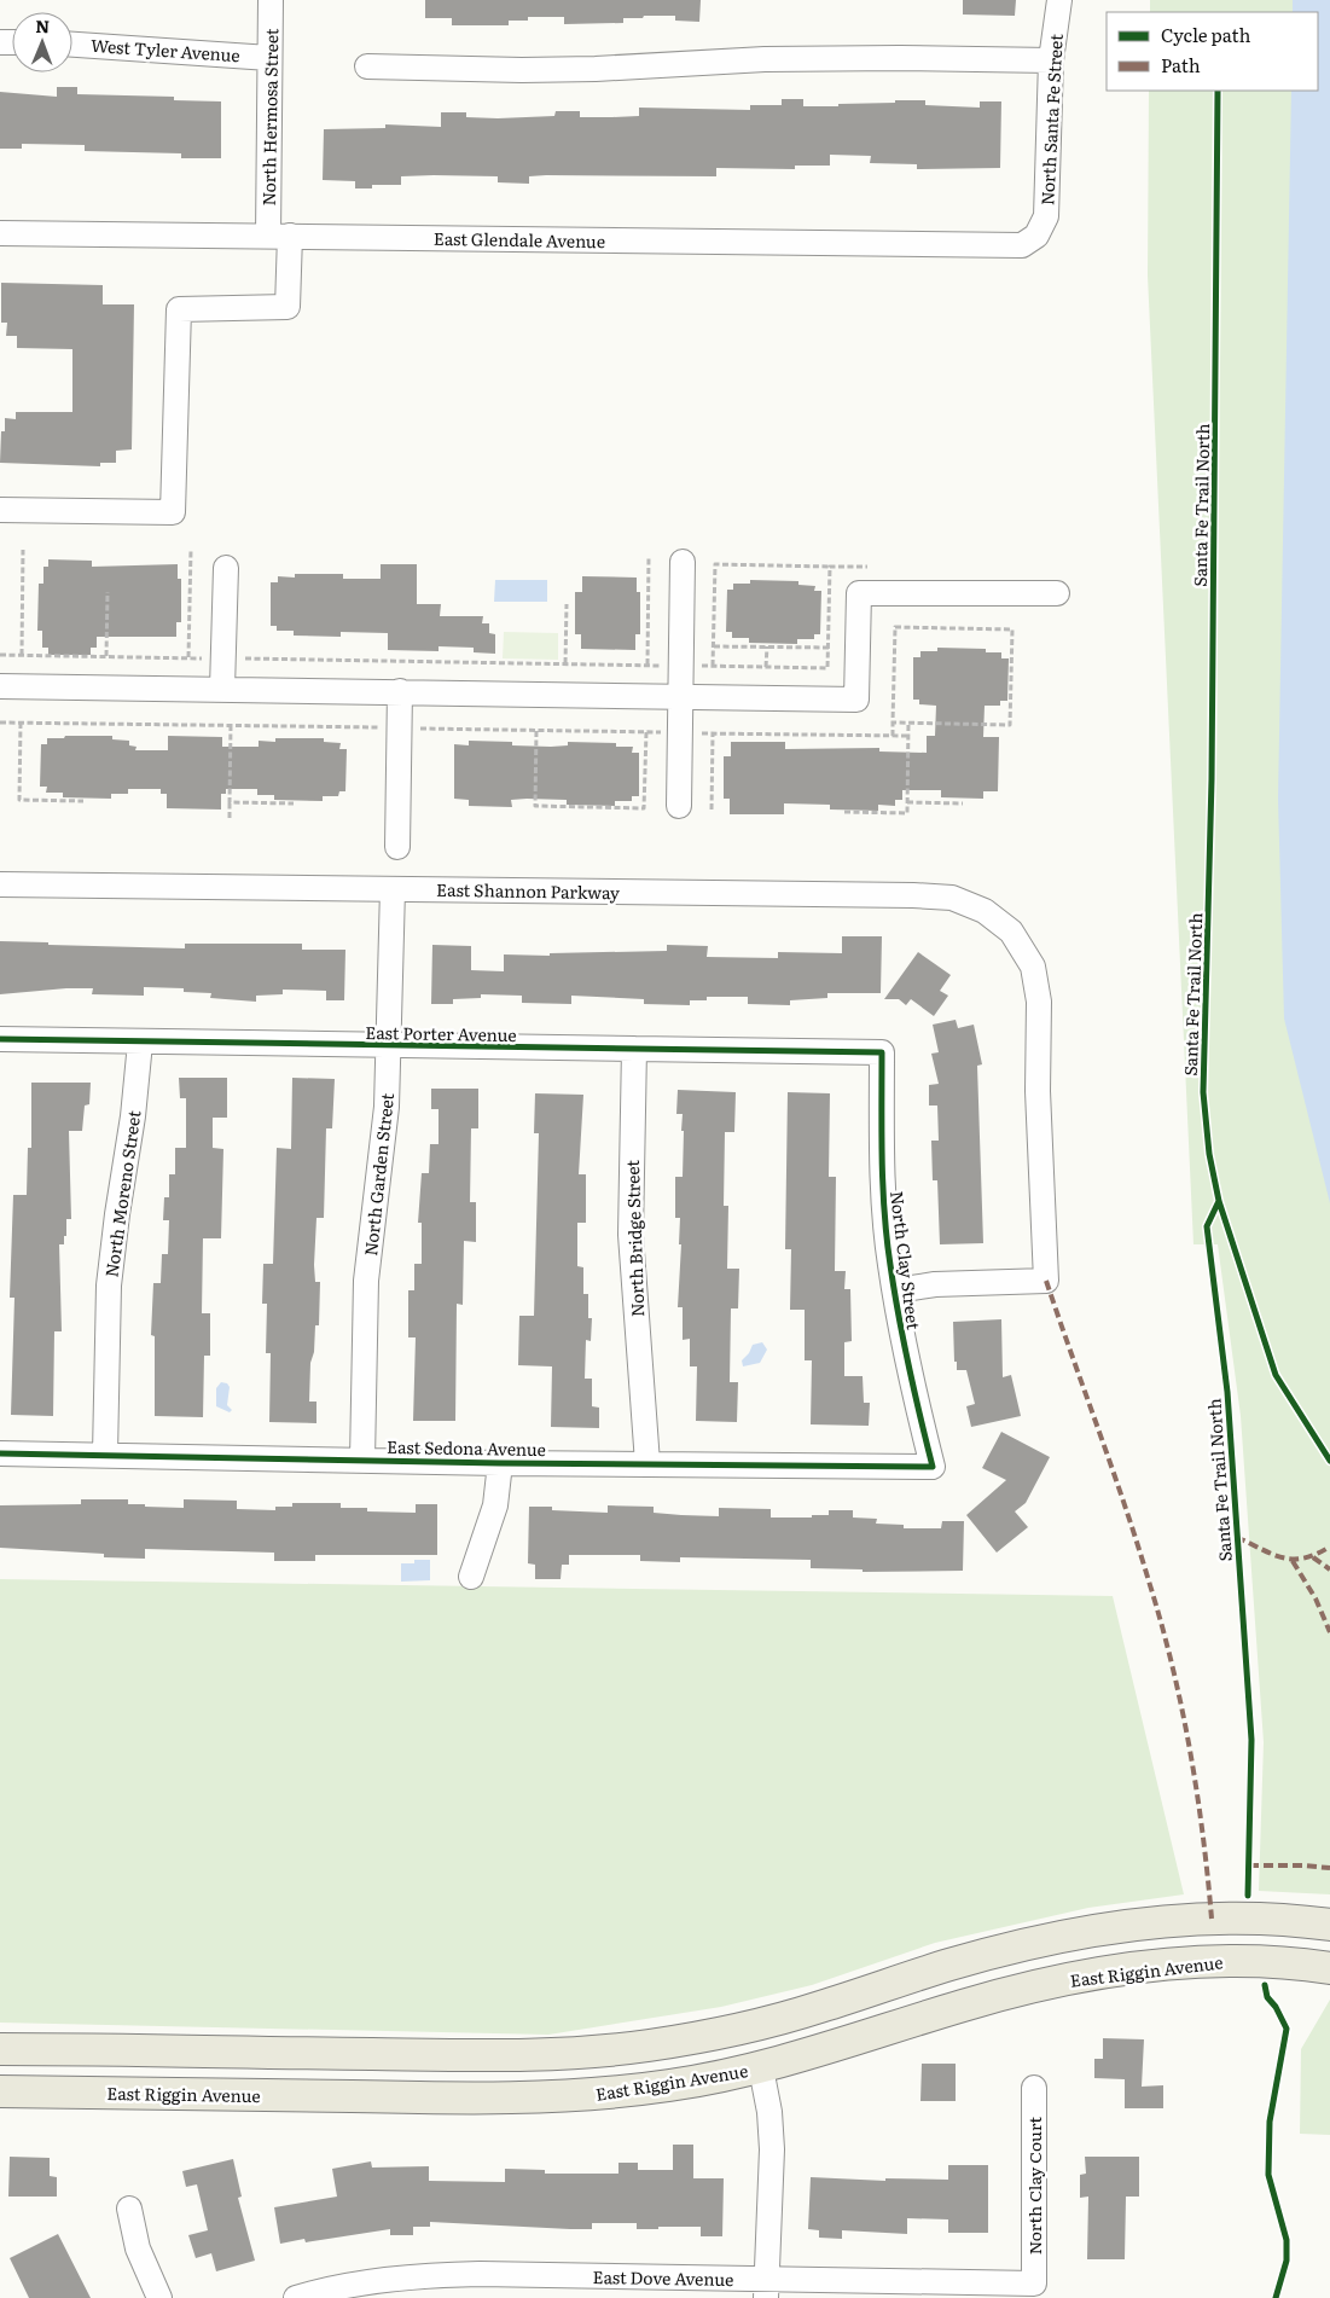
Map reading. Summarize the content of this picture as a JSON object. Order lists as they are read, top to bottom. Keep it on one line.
{"streets":{"main road":["East Riggin Avenue"],"street":["West Tyler Avenue","North Hermosa Street","North Santa Fe Street","East Glendale Avenue","East Shannon Parkway","East Porter Avenue","North Garden Street","North Moreno Street","North Bridge Street","North Clay Street","East Sedona Avenue","North Clay Court","East Dove Avenue"],"cycle path":["Santa Fe Trail North"]},"crossings":[["West Tyler Avenue","North Hermosa Street"],["North Hermosa Street","East Glendale Avenue"],["North Santa Fe Street","East Glendale Avenue"],["East Shannon Parkway","North Garden Street"],["East Shannon Parkway","North Clay Street"],["East Porter Avenue","North Garden Street"],["East Porter Avenue","North Moreno Street"],["East Porter Avenue","North Bridge Street"],["East Porter Avenue","North Clay Street"],["North Garden Street","East Sedona Avenue"],["North Moreno Street","East Sedona Avenue"],["North Bridge Street","East Sedona Avenue"],["North Clay Street","East Sedona Avenue"],["North Clay Court","East Dove Avenue"]],"legend":["Cycle path","Path"],"north":"top"}
